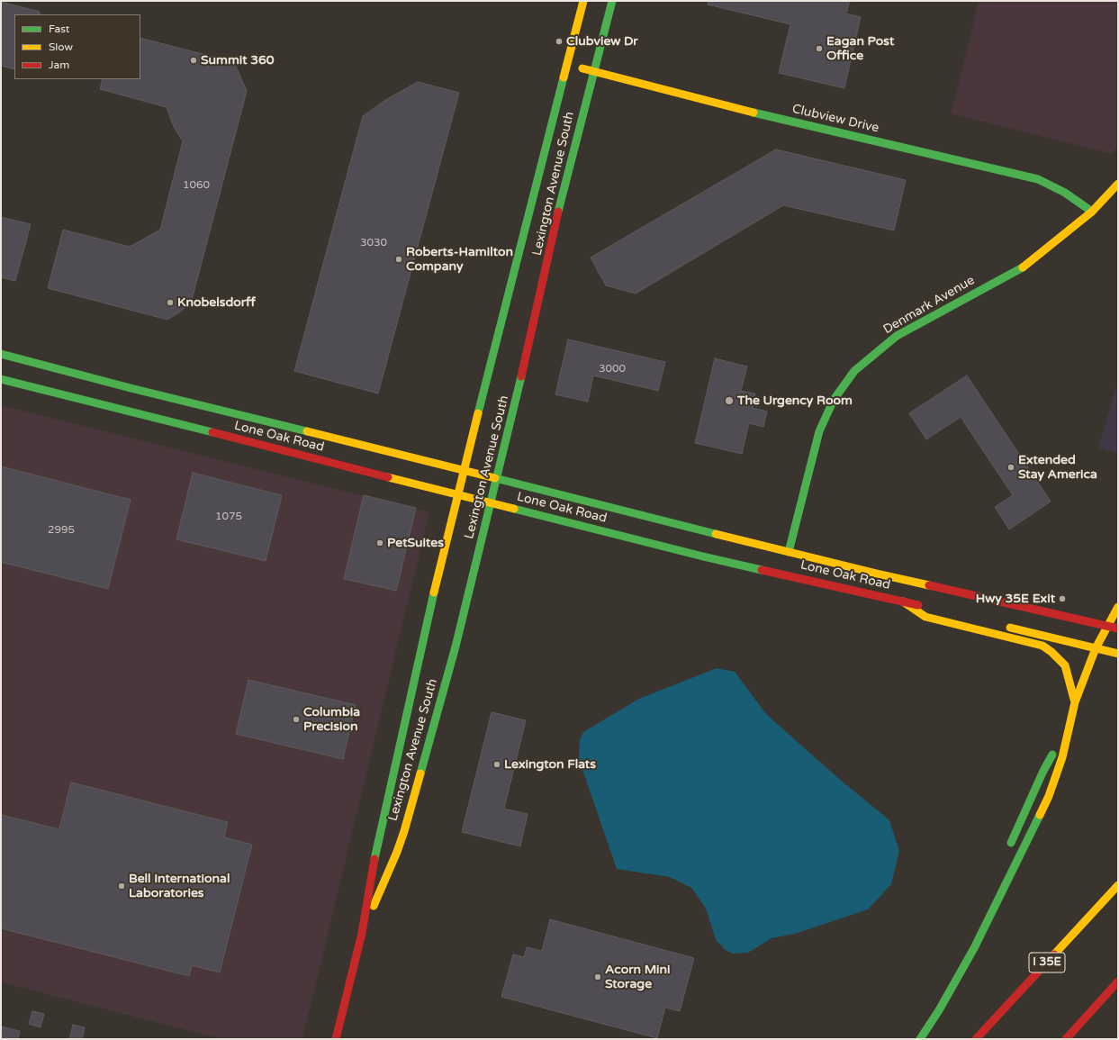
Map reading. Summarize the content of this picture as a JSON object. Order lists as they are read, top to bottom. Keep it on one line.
{"streets":{"main road":["Clubview Drive","Lexington Avenue South","Denmark Avenue","Lone Oak Road","I 35E"]},"crossings":[["Clubview Drive","Lexington Avenue South"],["Clubview Drive","Denmark Avenue"],["Lexington Avenue South","Lone Oak Road"],["Denmark Avenue","Lone Oak Road"]],"places":["Clubview Dr","Eagan Post Office","Summit 360","Roberts-Hamilton Company","Knobelsdorff","The Urgency Room","Extended Stay America","PetSuites","Hwy 35E Exit","Columbia Precision","Lexington Flats","Bell International Laboratories","Acorn Mini Storage"],"house_numbers":["1060","3030","3000","1075","2995"],"legend":["Fast","Slow","Jam"]}
